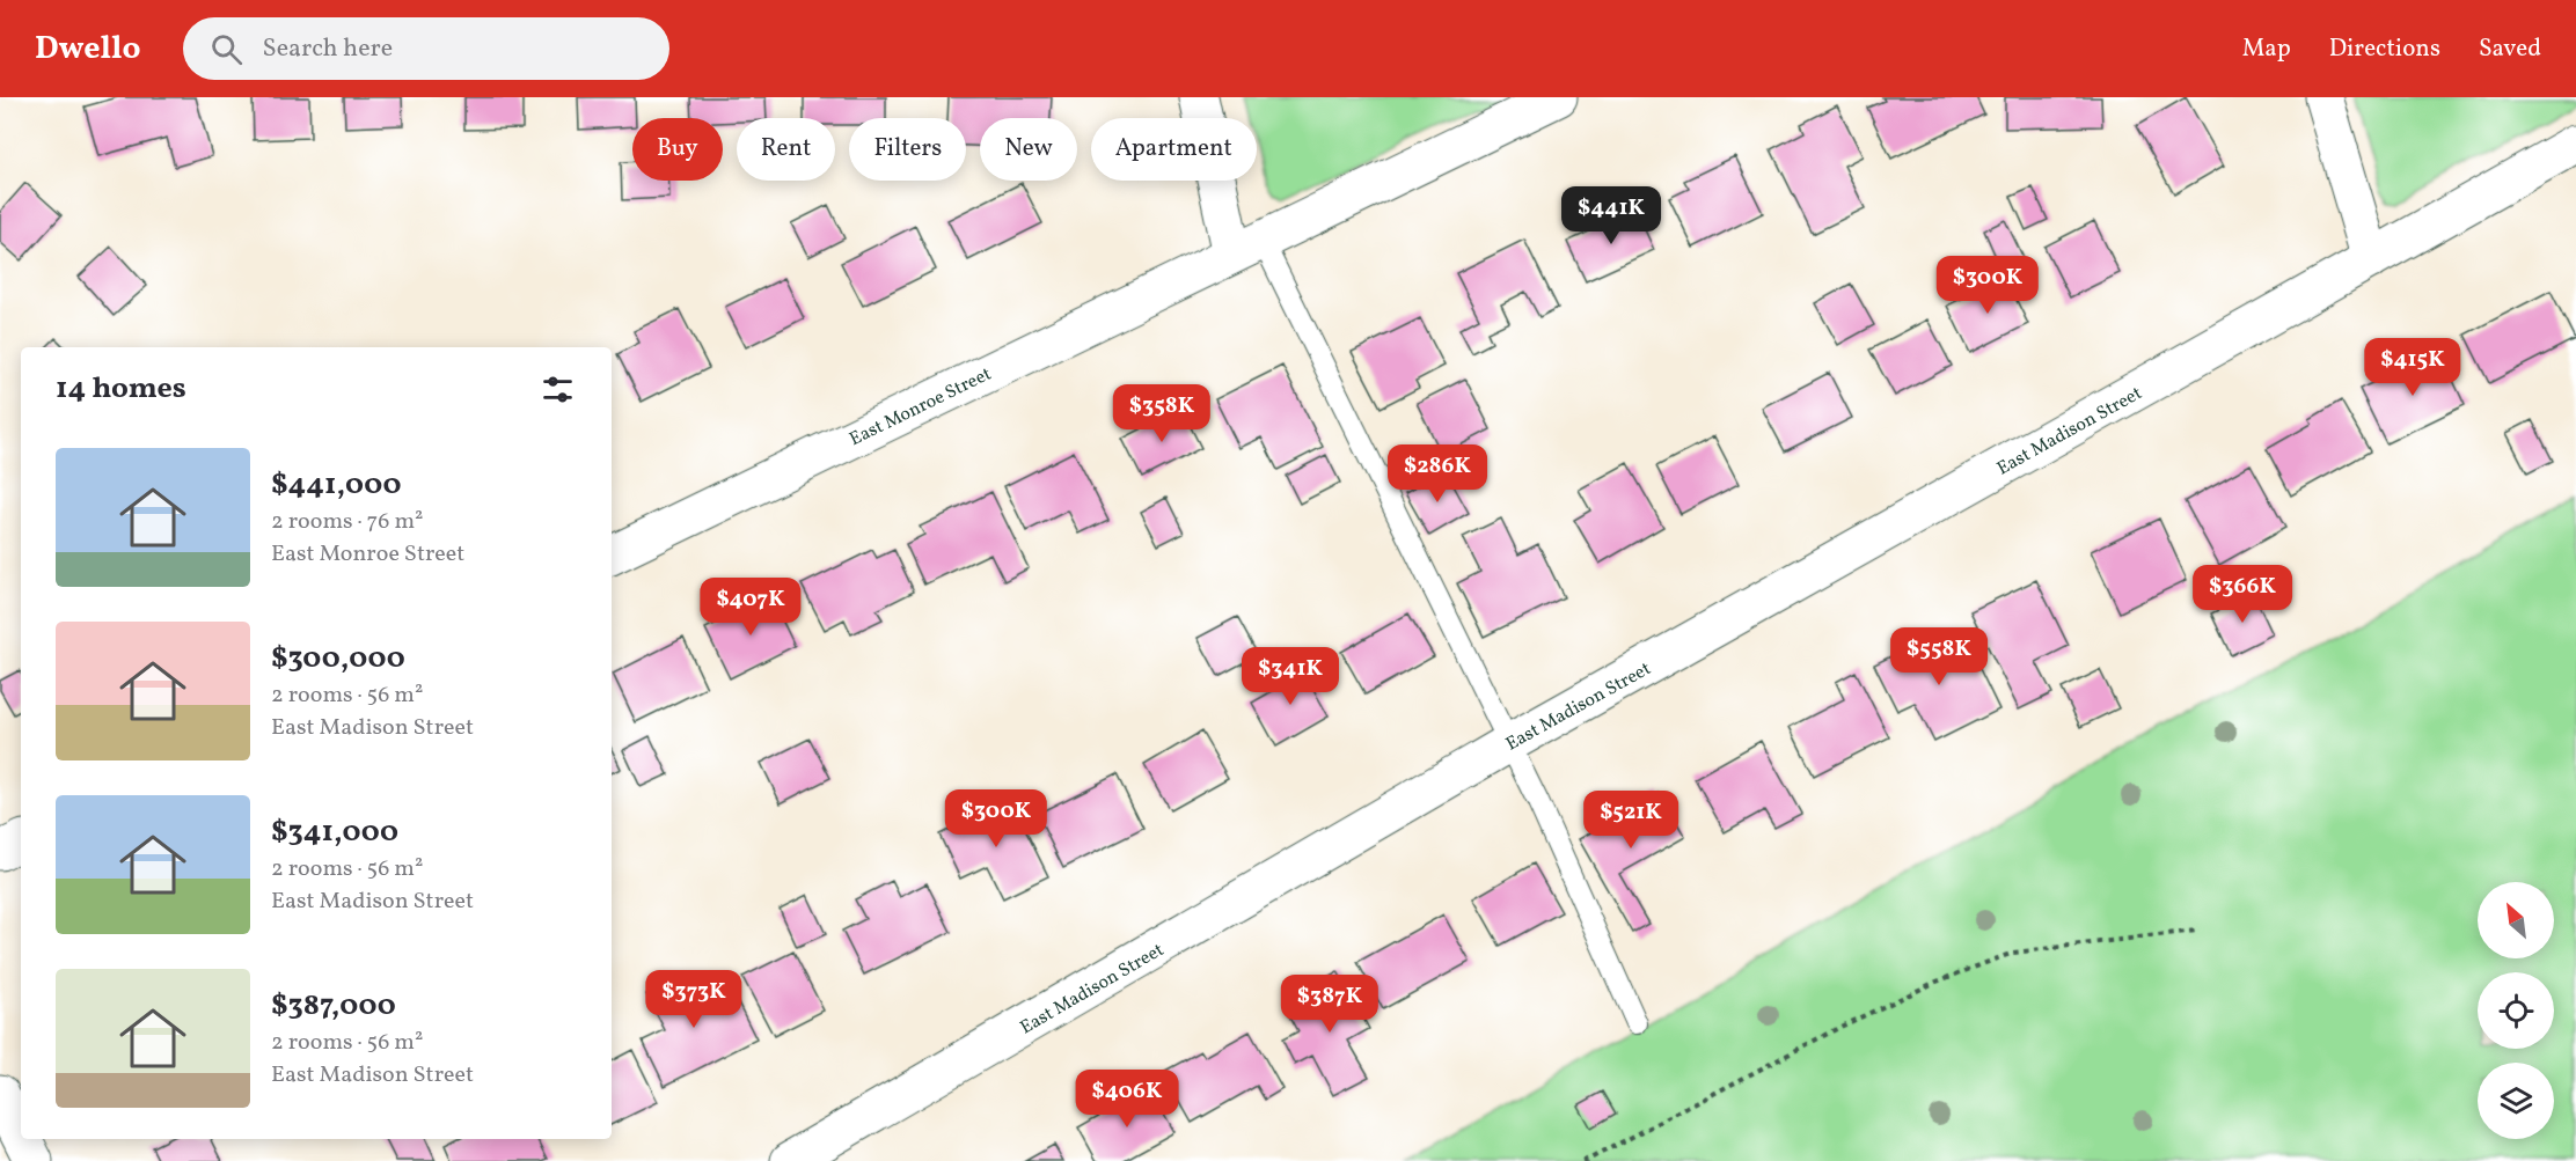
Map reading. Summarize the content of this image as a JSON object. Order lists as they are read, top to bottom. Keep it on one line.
{"streets":{"street":["East Monroe Street","East Madison Street"]},"north":"top left","page":{"header":"Dwello","search":"Search here","nav":["Map","Directions","Saved"],"chip":["Buy","Rent","Filters","New","Apartment"],"price":["$441K","$300K","$415K","$358K","$286K","$366K","$407K","$558K","$341K","$300K","$521K","$373K","$387K","$406K"],"heading":"14 homes","list":[{"name":"$441,000","note":"2 rooms · 76 m² · East Monroe Street"},{"name":"$300,000","note":"2 rooms · 56 m² · East Madison Street"},{"name":"$341,000","note":"2 rooms · 56 m² · East Madison Street"},{"name":"$387,000","note":"2 rooms · 56 m² · East Madison Street"}]}}
